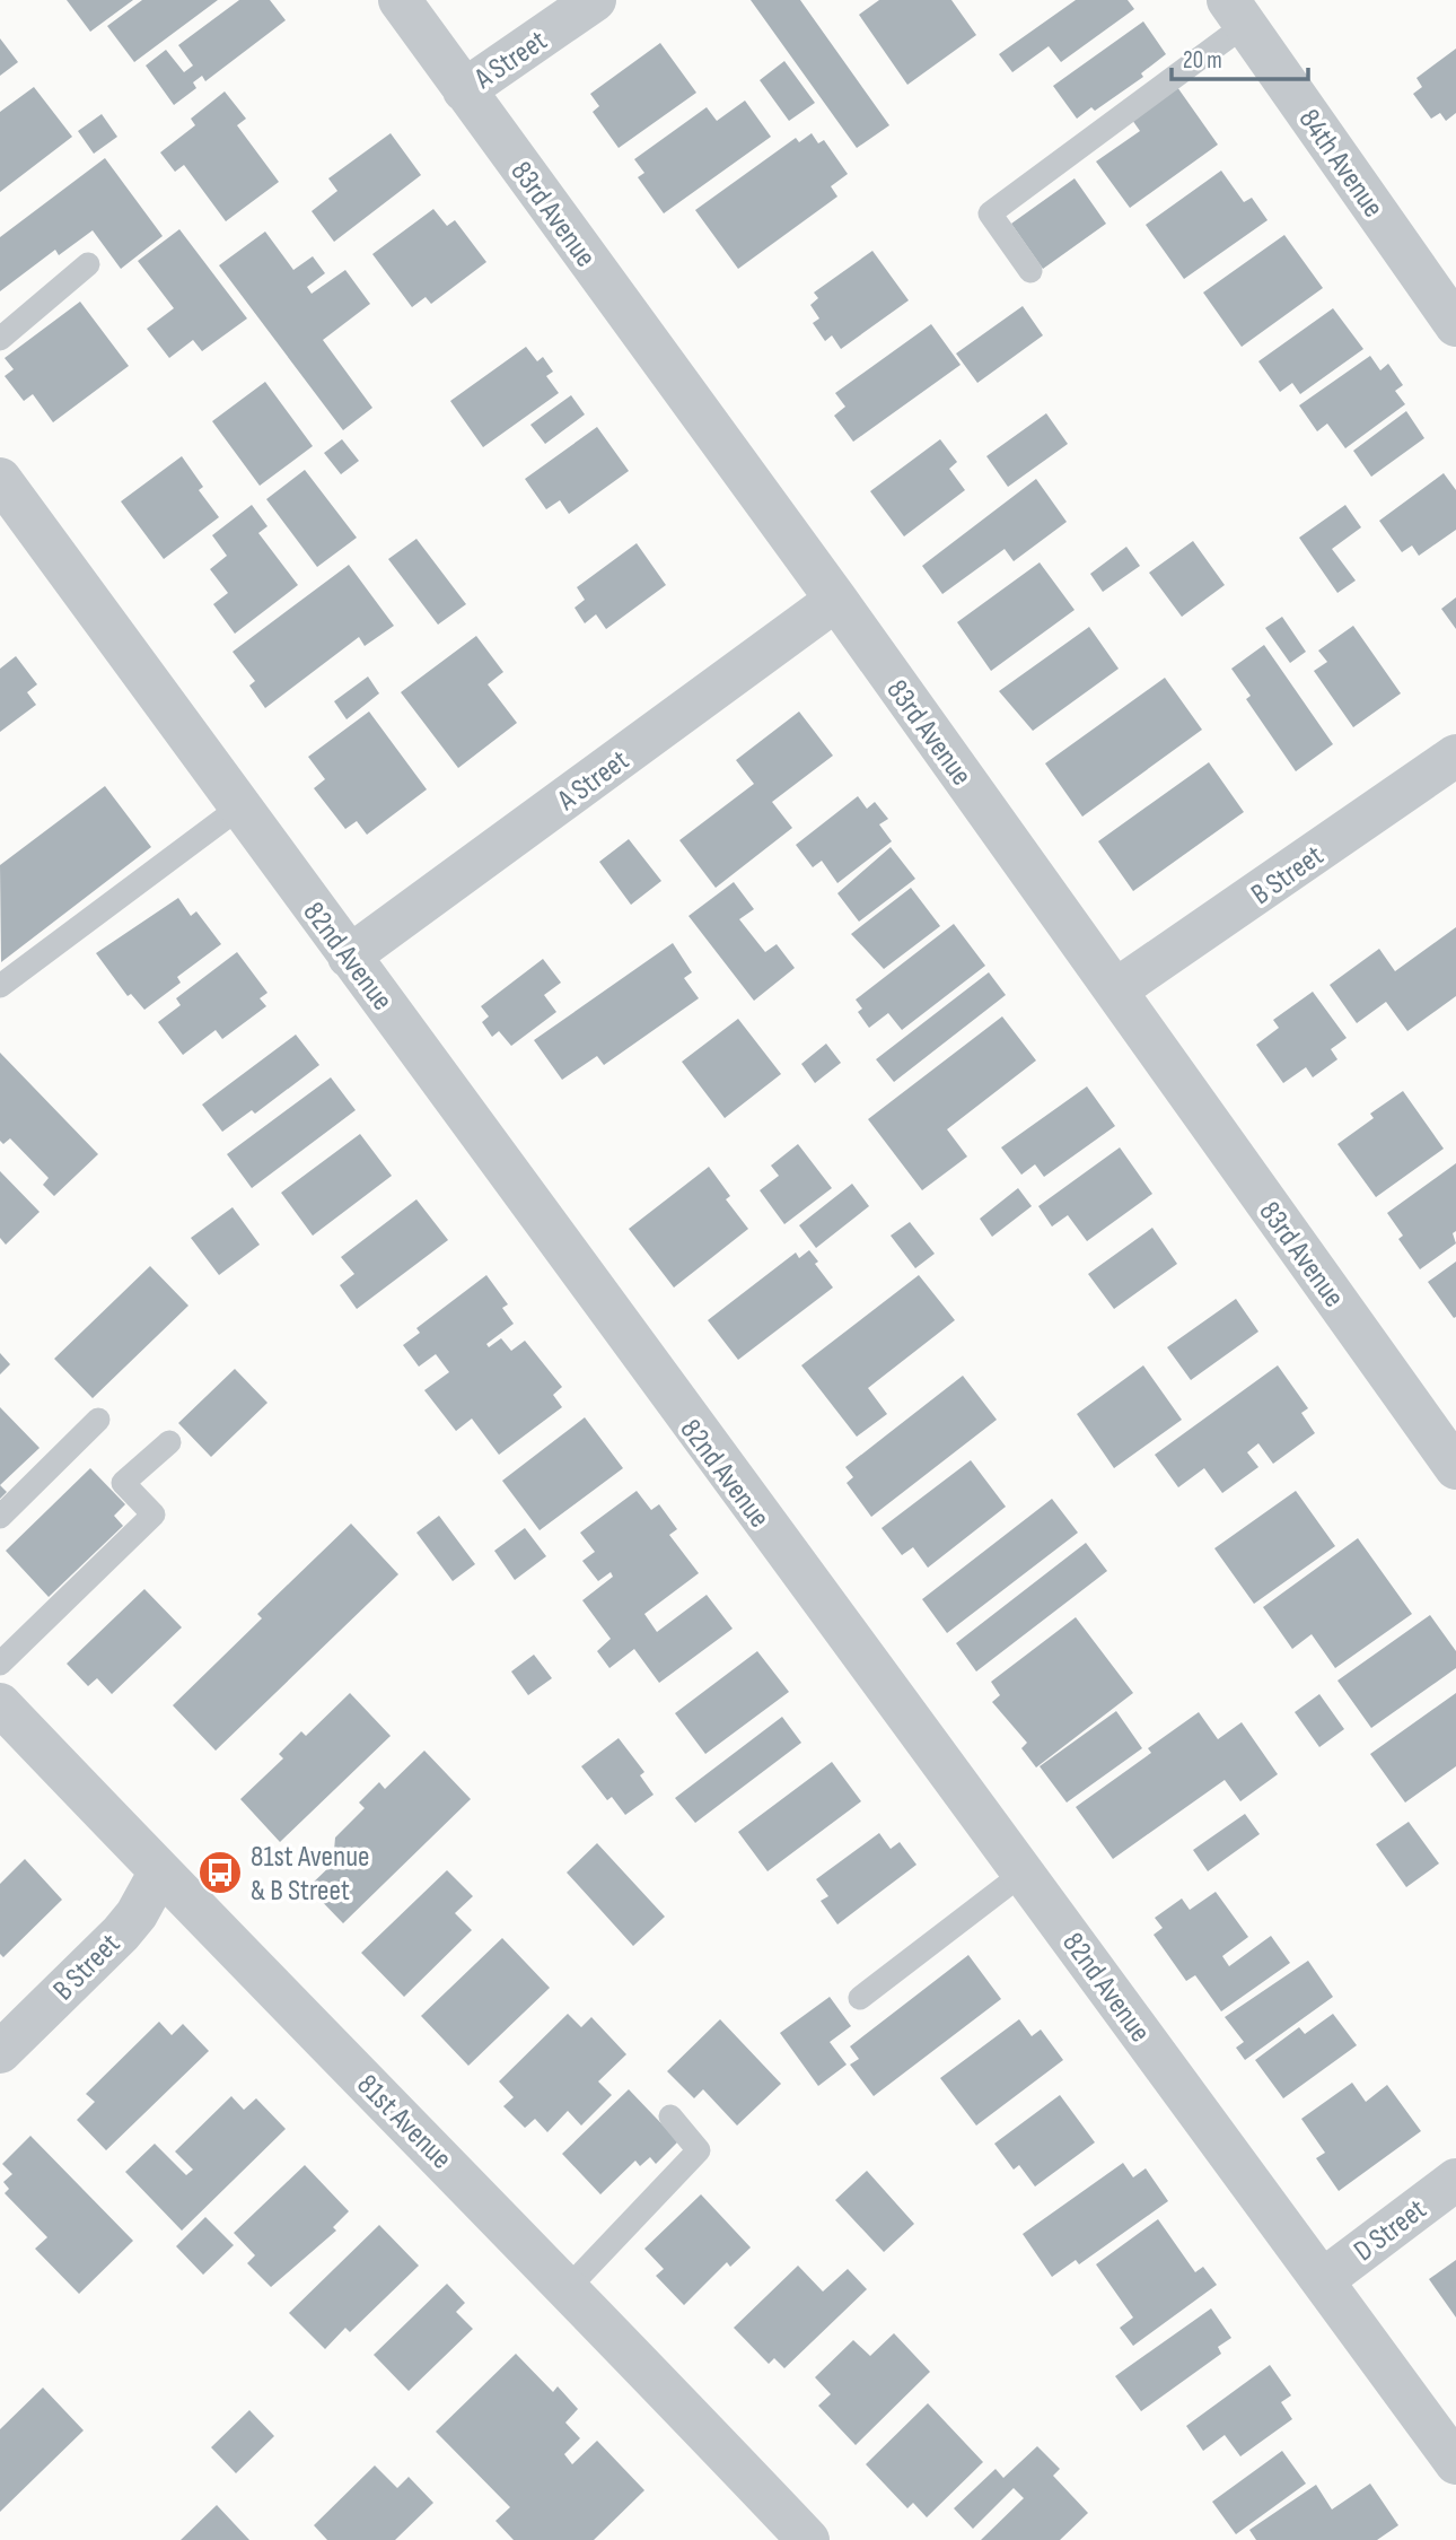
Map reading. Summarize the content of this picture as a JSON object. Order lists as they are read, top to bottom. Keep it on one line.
{"streets":{"street":["A Street","84th Avenue","83rd Avenue","B Street","82nd Avenue","81st Avenue","D Street"]},"crossings":[["A Street","83rd Avenue"],["A Street","82nd Avenue"],["83rd Avenue","B Street"],["B Street","81st Avenue"],["82nd Avenue","D Street"]],"places":{"bus stop":["81st Avenue & B Street"]},"scale_bar":"20 m"}
